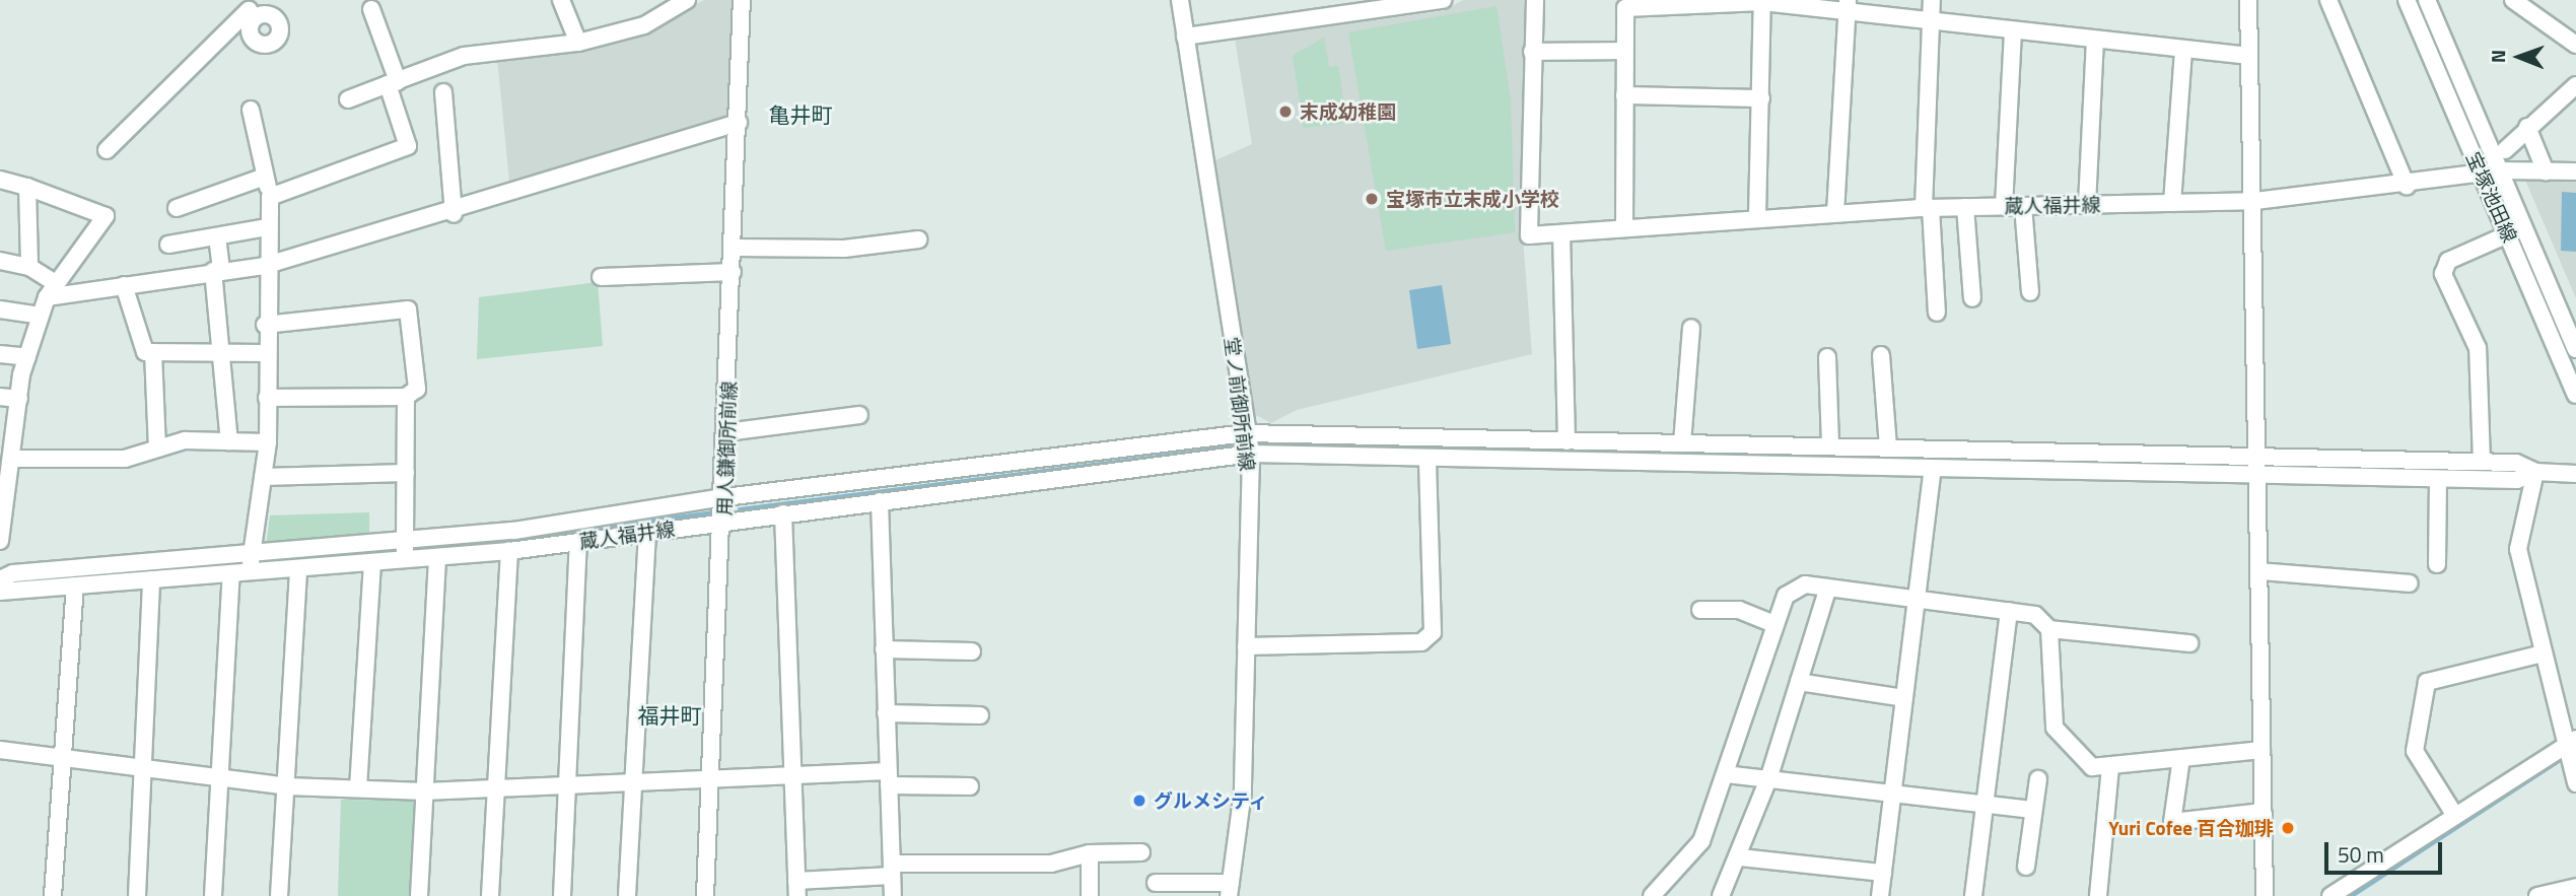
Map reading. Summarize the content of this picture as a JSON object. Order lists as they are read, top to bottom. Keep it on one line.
{"streets":{"street":["宝塚池田線","蔵人福井線","堂ノ前御所前線","用人鎌御所前線"]},"crossings":[["宝塚池田線","蔵人福井線"],["蔵人福井線","堂ノ前御所前線"],["蔵人福井線","用人鎌御所前線"]],"districts":["亀井町","福井町"],"places":["末成幼稚園","宝塚市立末成小学校","グルメシティ","Yuri Cofee 百合珈琲"],"scale_bar":"50 m","north":"left"}
